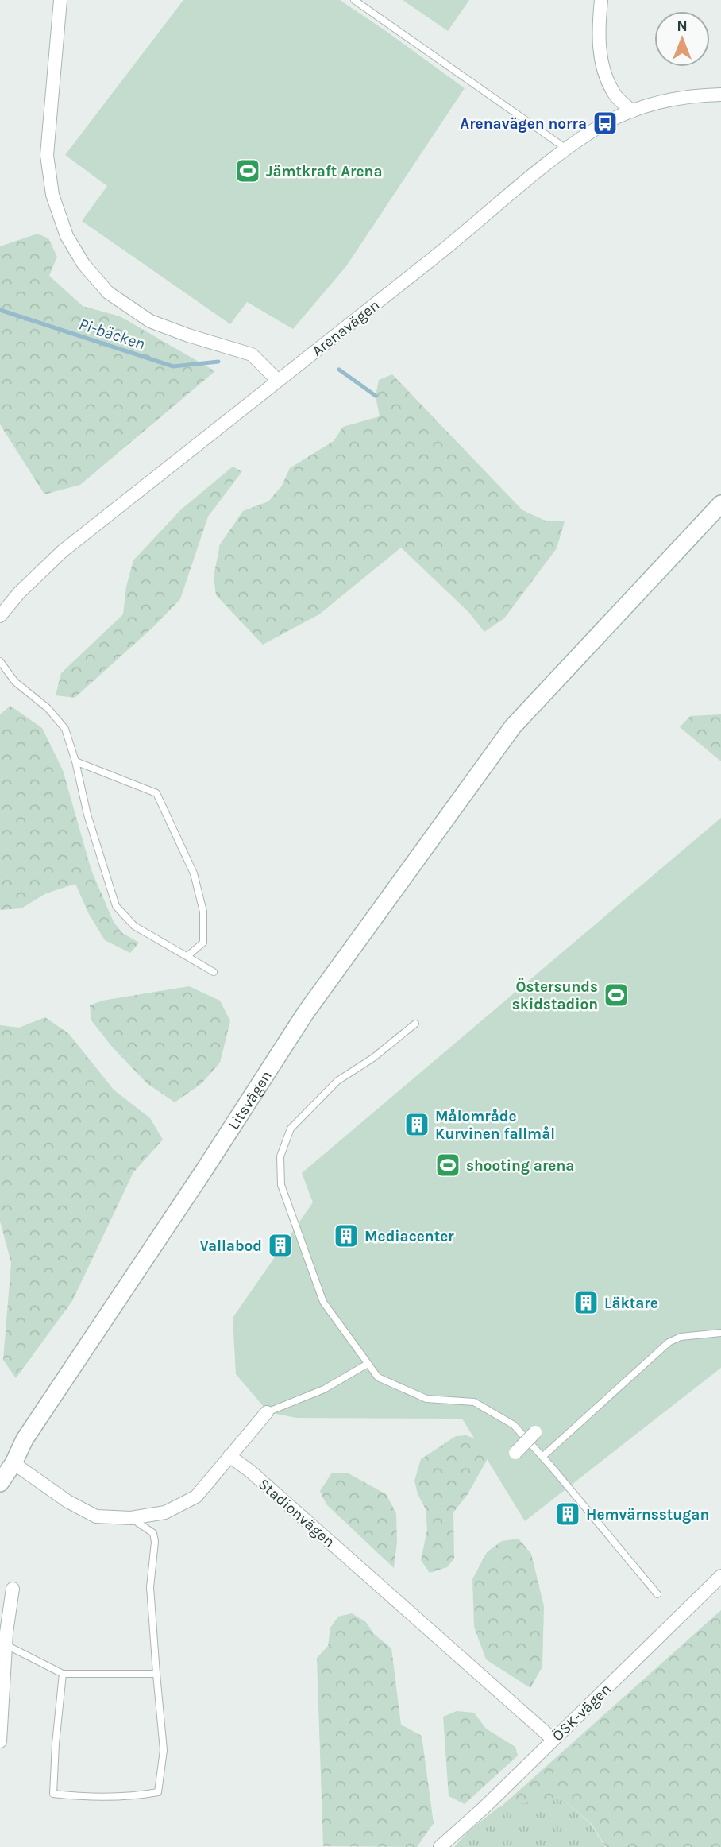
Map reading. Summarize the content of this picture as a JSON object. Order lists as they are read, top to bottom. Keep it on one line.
{"streets":{"main road":["Litsvägen"],"street":["Arenavägen","Stadionvägen","ÖSK-vägen"]},"crossings":[["Stadionvägen","ÖSK-vägen"]],"water":["Pi-bäcken"],"places":{"bus stop":["Arenavägen norra"],"sports":["Jämtkraft Arena","Östersunds skidstadion","shooting arena"],"building":["Målområde Kurvinen fallmål","Mediacenter","Vallabod","Läktare","Hemvärnsstugan"]},"north":"top"}
